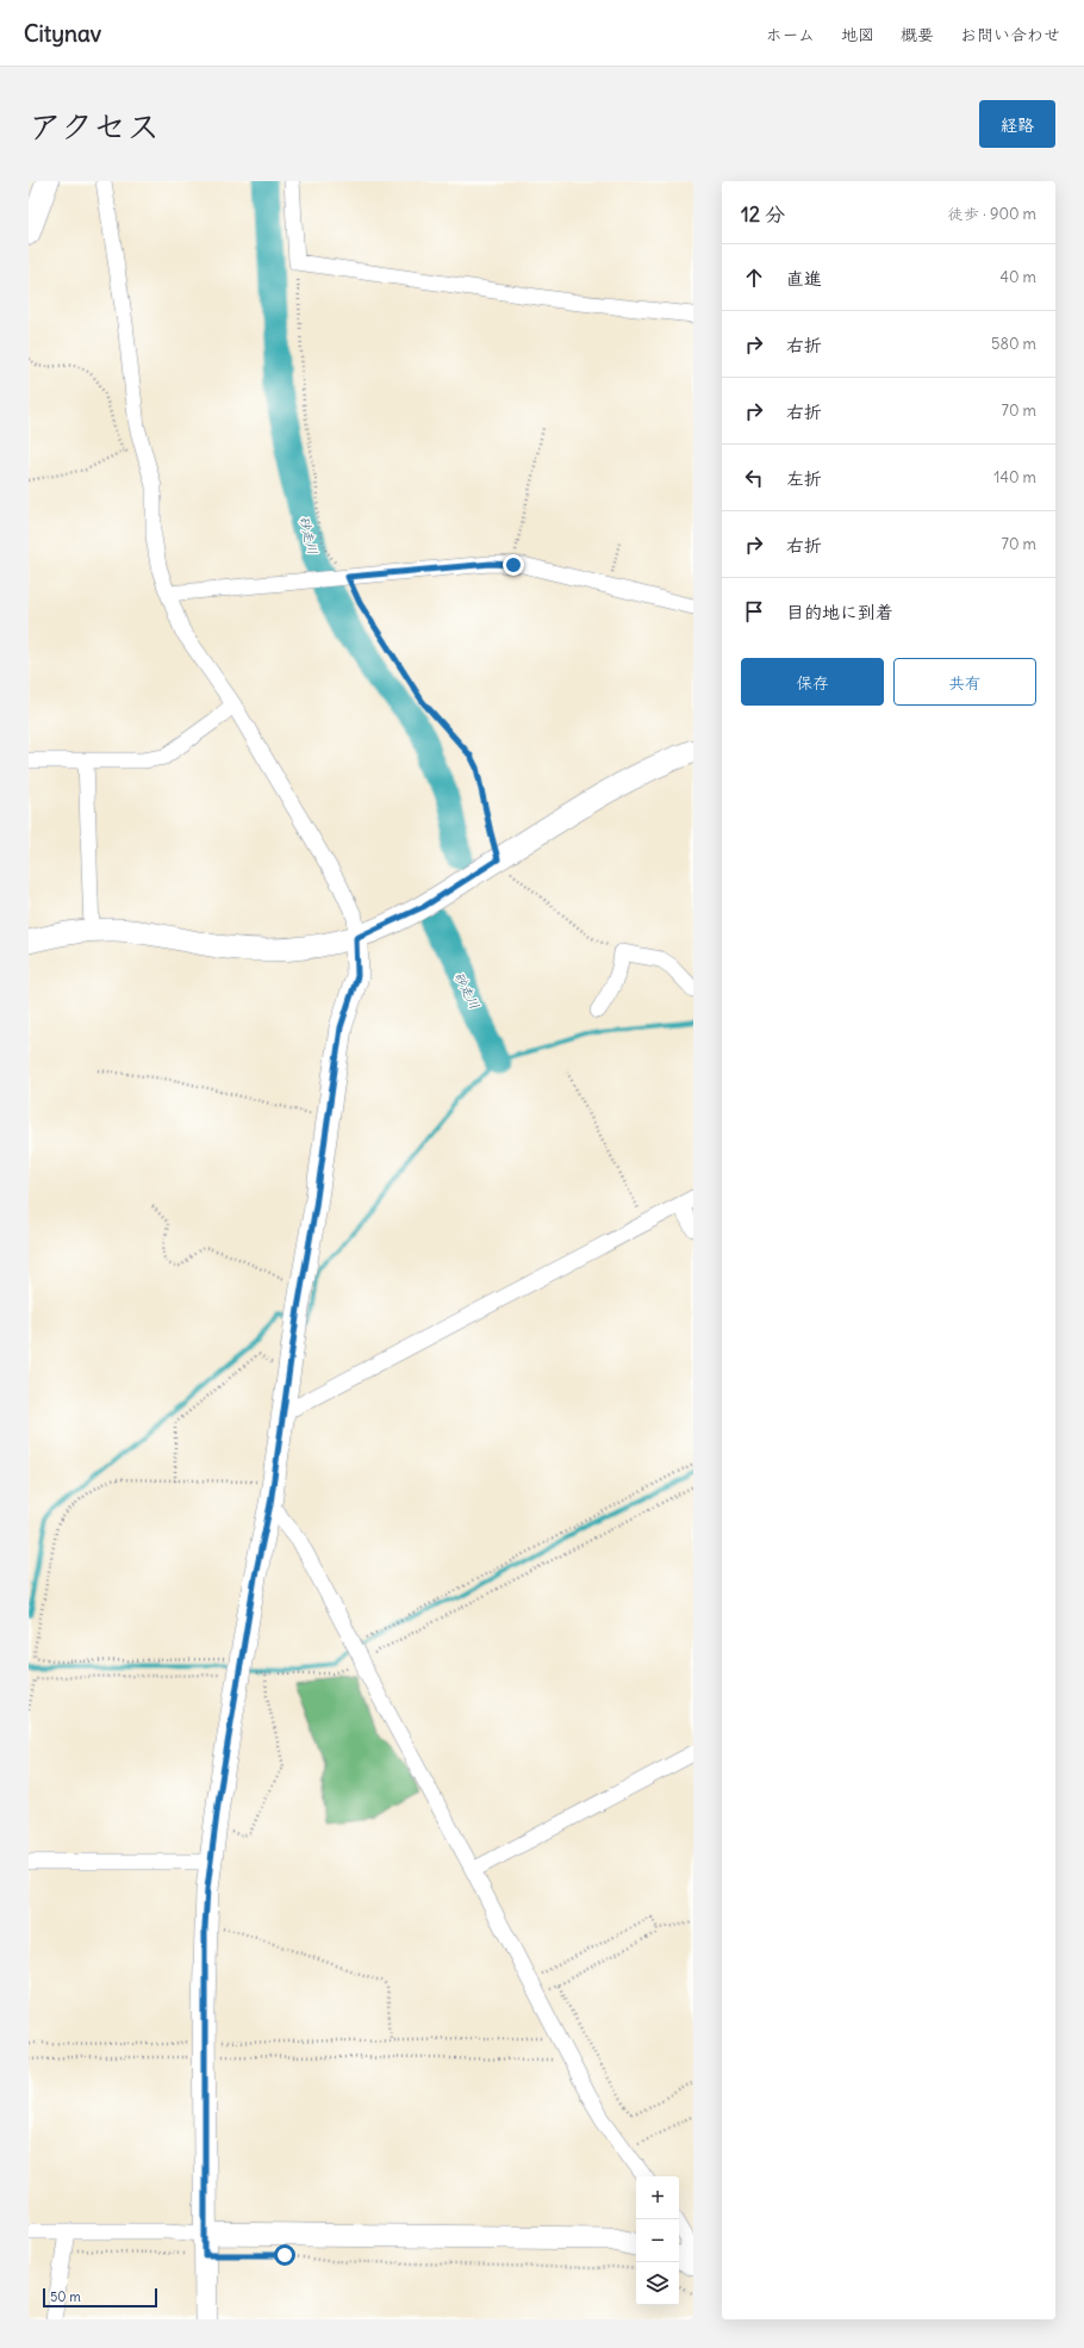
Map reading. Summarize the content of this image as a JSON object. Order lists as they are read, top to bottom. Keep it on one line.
{"water":["砂走川"],"scale_bar":"50 m","page":{"header":"Citynav","nav":["ホーム","地図","概要","お問い合わせ"],"title":"アクセス","buttons":["経路",["保存","共有"]],"heading":["12 分","徒歩 · 900 m"],"list":[["直進","40 m"],["右折","580 m"],["右折","70 m"],["左折","140 m"],["右折","70 m"],"目的地に到着"],"map_buttons":["+","−"],"scale":"50 m"}}
